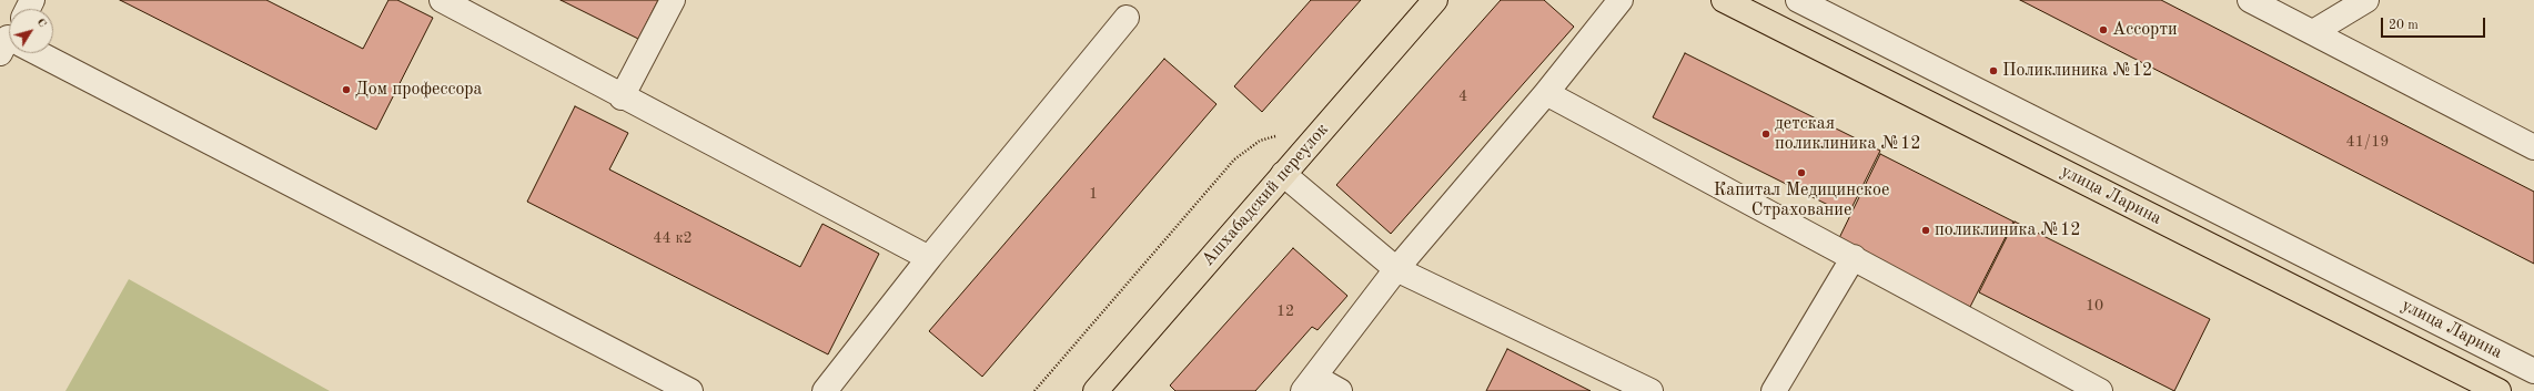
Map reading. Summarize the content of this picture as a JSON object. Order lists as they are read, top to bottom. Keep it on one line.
{"streets":{"main road":["Ашхабадский переулок","улица Ларина"]},"places":["Ассорти","Поликлиника №12","Дом профессора","детская поликлиника №12","Капитал Медицинское Страхование","поликлиника №12"],"house_numbers":["4","41/19","1","44 к2","10","12"],"scale_bar":"20 m","north":"top right"}
